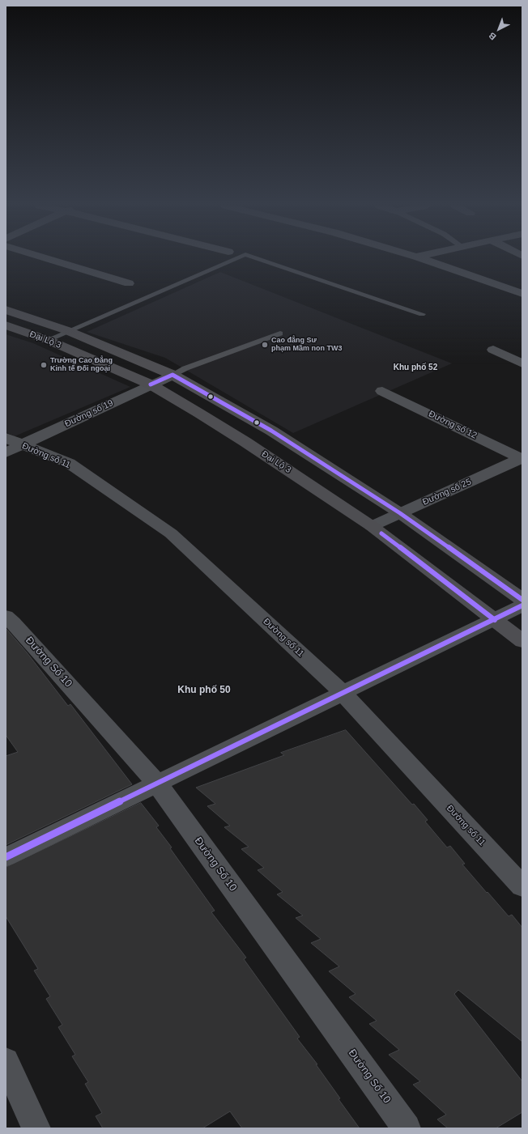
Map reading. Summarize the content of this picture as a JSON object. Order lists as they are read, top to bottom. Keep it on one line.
{"streets":{"street":["Đại Lộ 3","Đường số 19","Đường số 12","Đường số 11","Đường số 25","Đường Số 10"]},"crossings":[["Đại Lộ 3","Đường số 19"],["Đại Lộ 3","Đường số 25"],["Đường số 19","Đường số 11"],["Đường số 12","Đường số 25"]],"districts":["Khu phố 52","Khu phố 50"],"places":["Cao đẳng Sư phạm Mầm non TW3","Trường Cao Đẳng Kinh tế Đối ngoại"],"north":"bottom left"}
